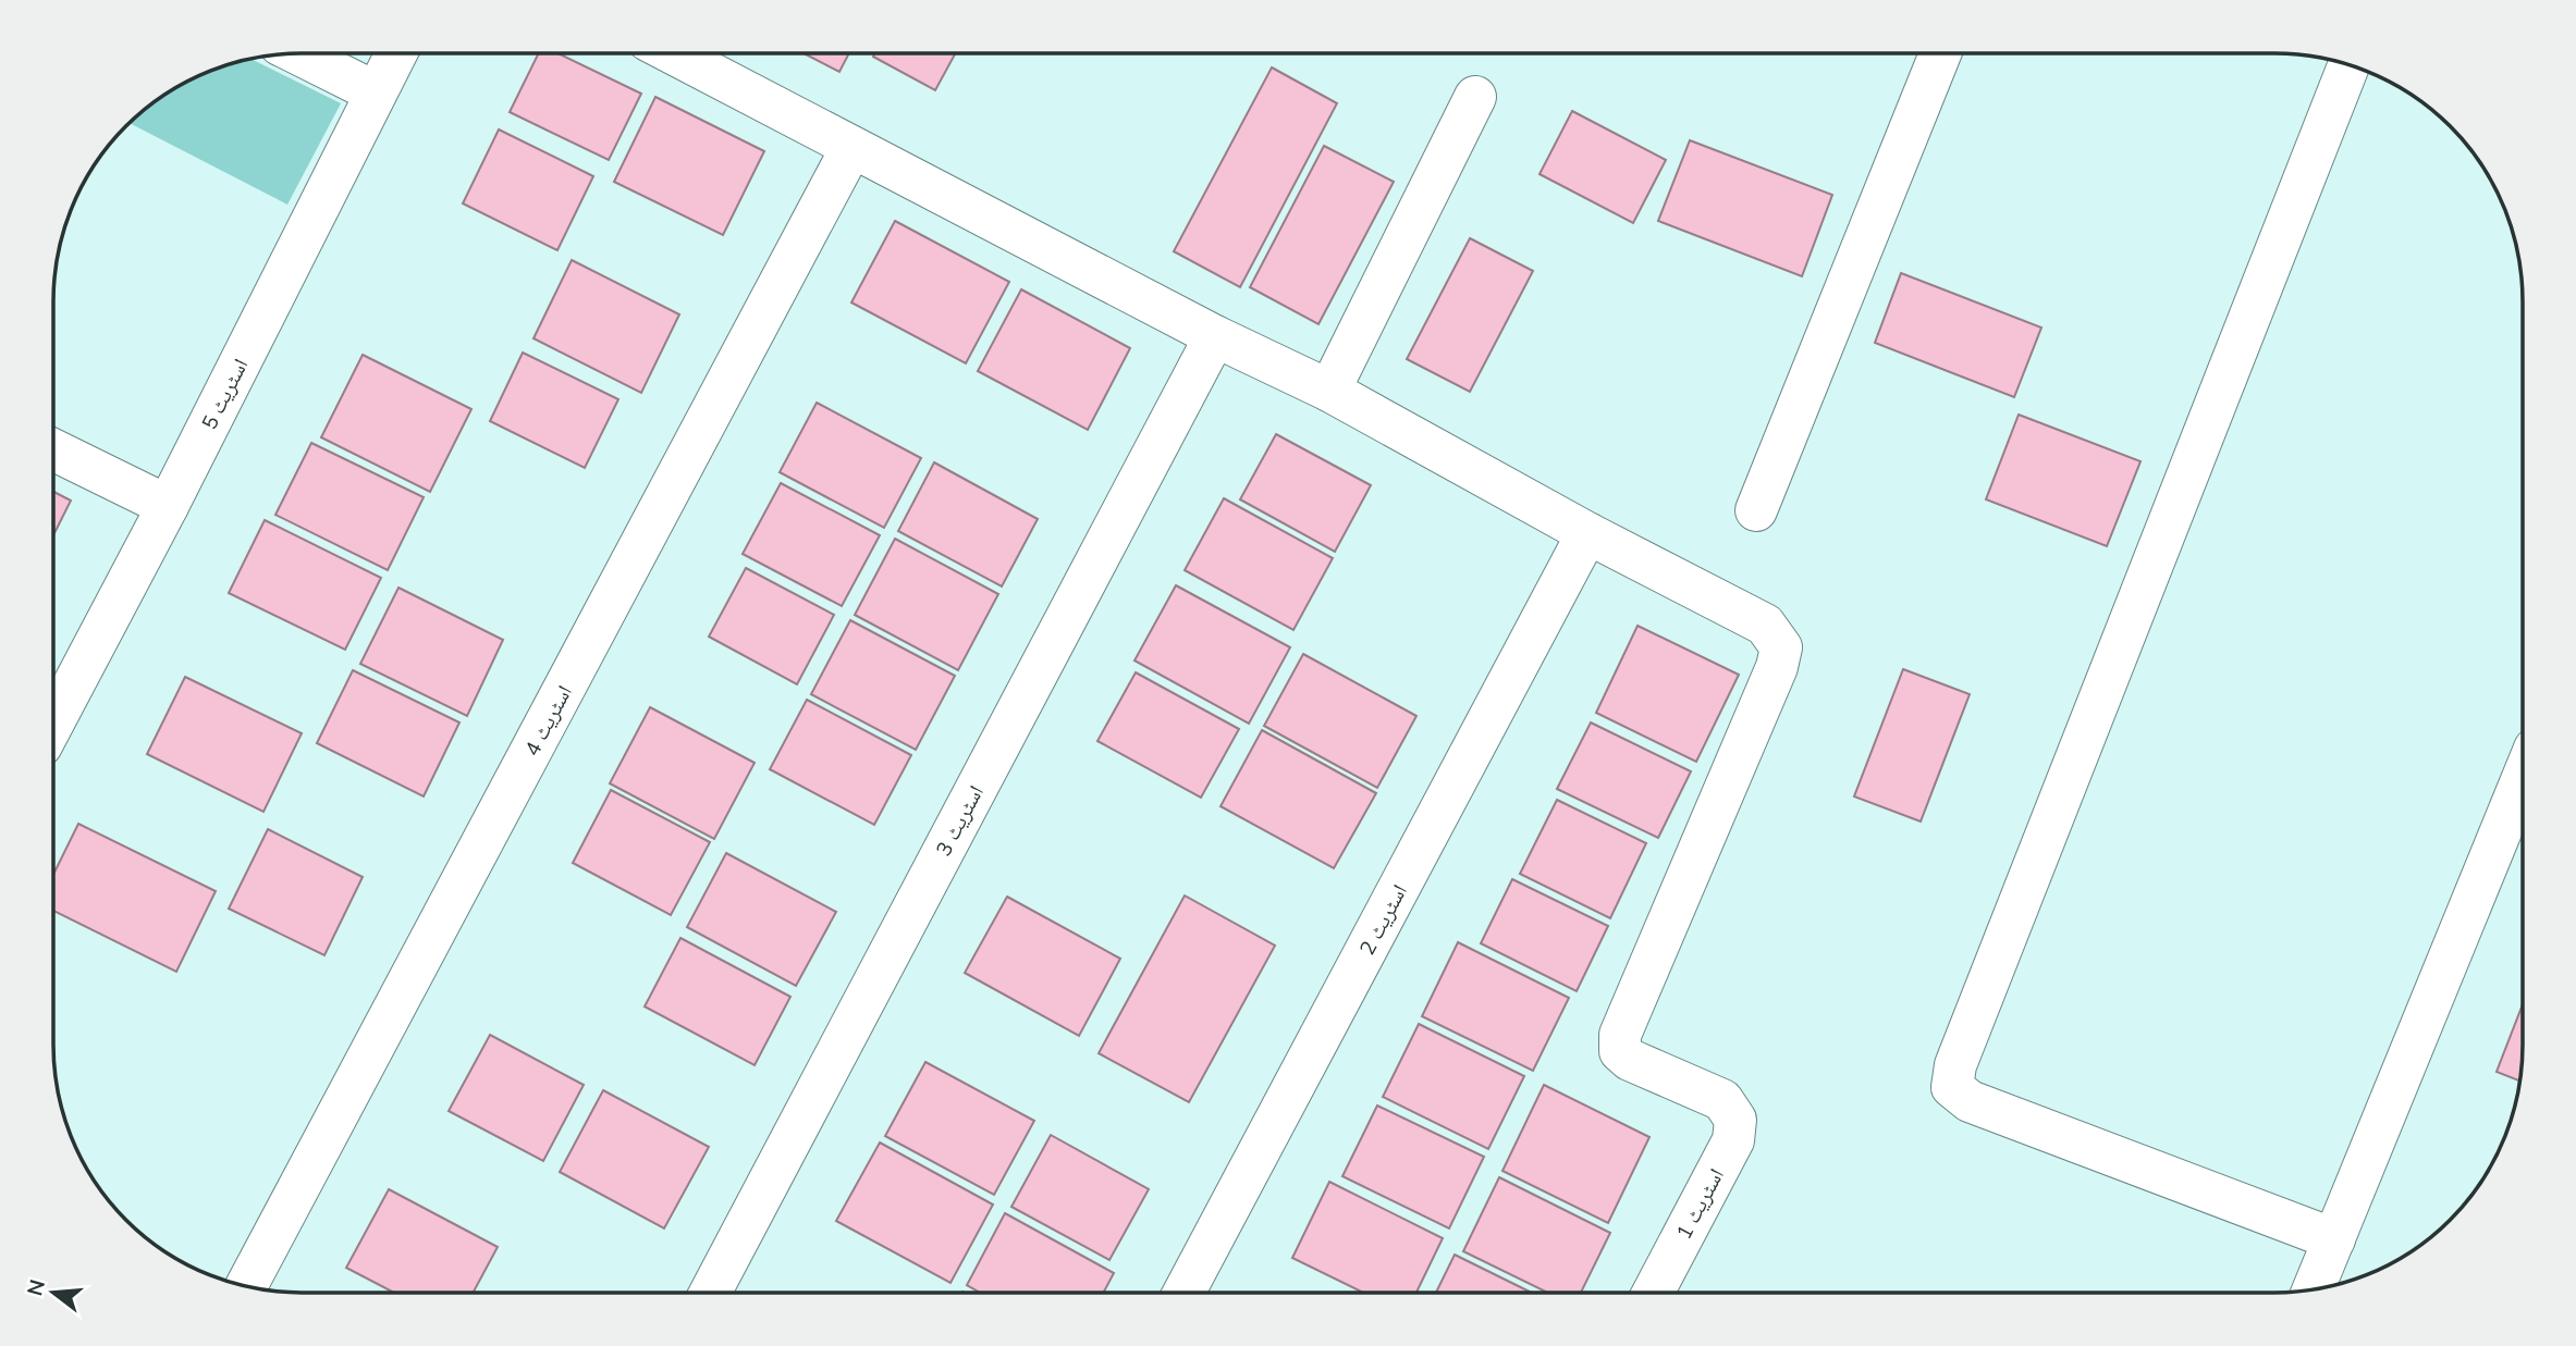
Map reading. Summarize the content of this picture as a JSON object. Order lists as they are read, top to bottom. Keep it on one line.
{"streets":{"street":["اسٹریٹ 5","اسٹریٹ 4","اسٹریٹ 3","اسٹریٹ 2","اسٹریٹ 1"]},"crossings":[["اسٹریٹ 2","اسٹریٹ 1"]],"north":"left"}
